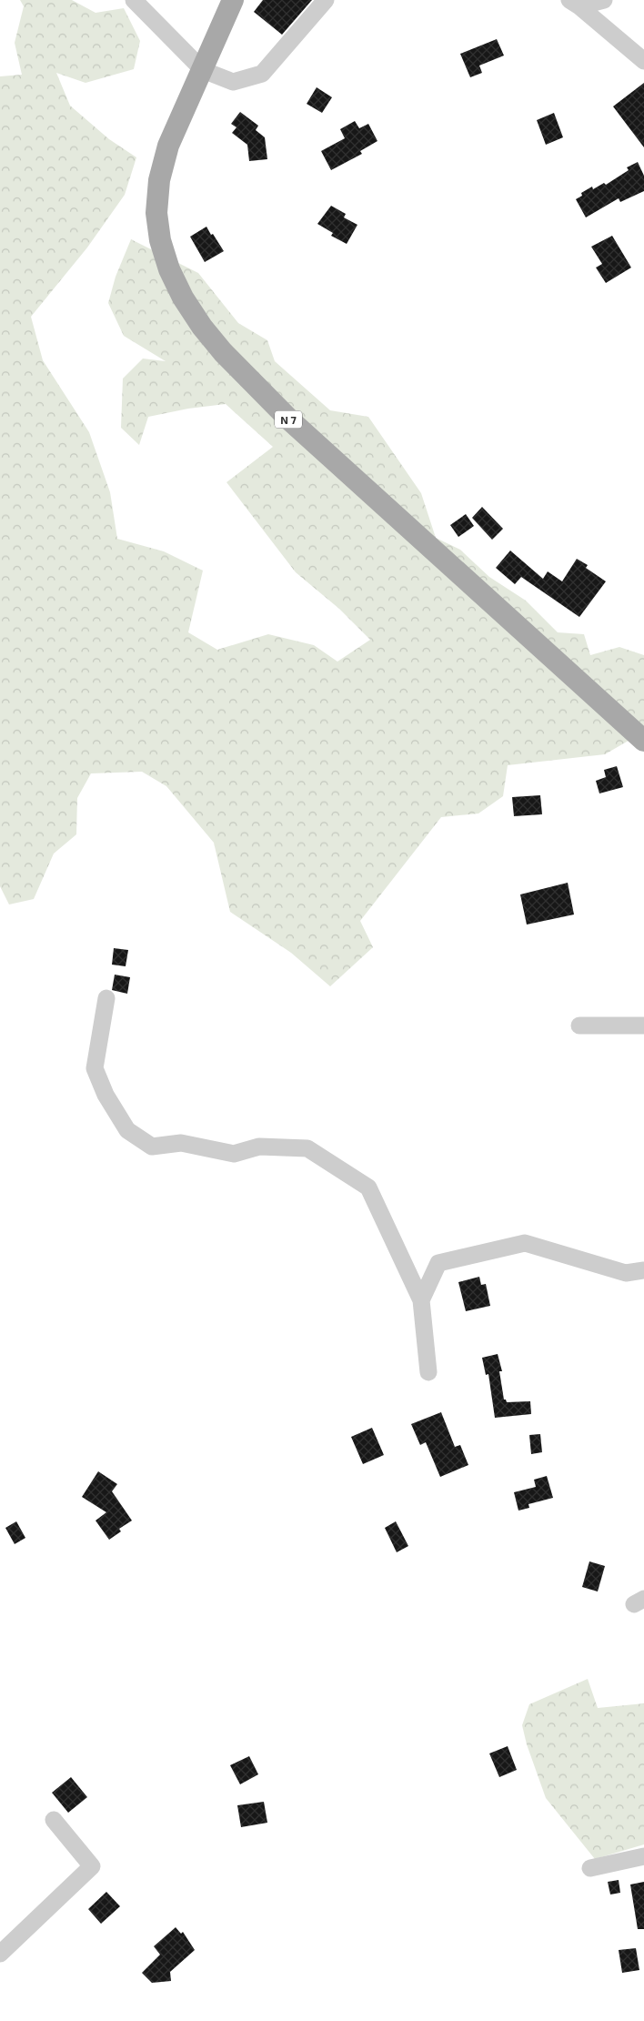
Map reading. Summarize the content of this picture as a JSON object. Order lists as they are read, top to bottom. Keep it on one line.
{"streets":{"main road":["N 7"]}}
